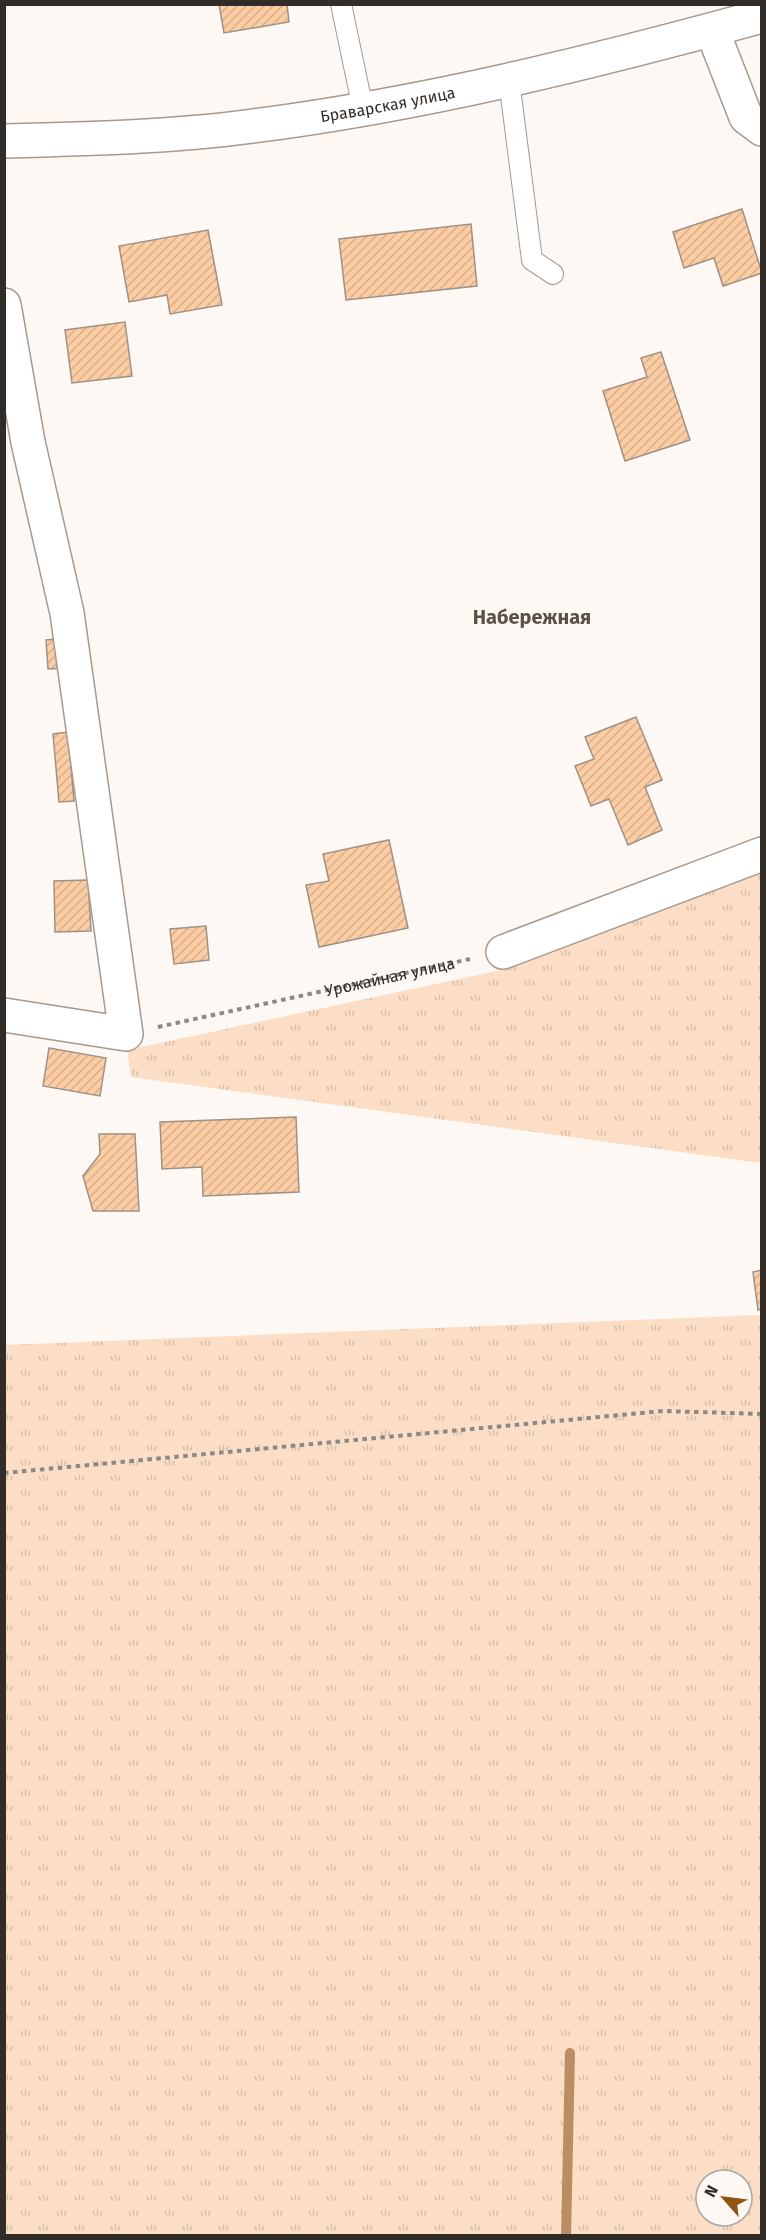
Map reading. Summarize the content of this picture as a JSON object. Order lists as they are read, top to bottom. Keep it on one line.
{"streets":{"street":["Браварская улица"],"path":["Урожайная улица"]},"districts":["Набережная"],"north":"top left"}
